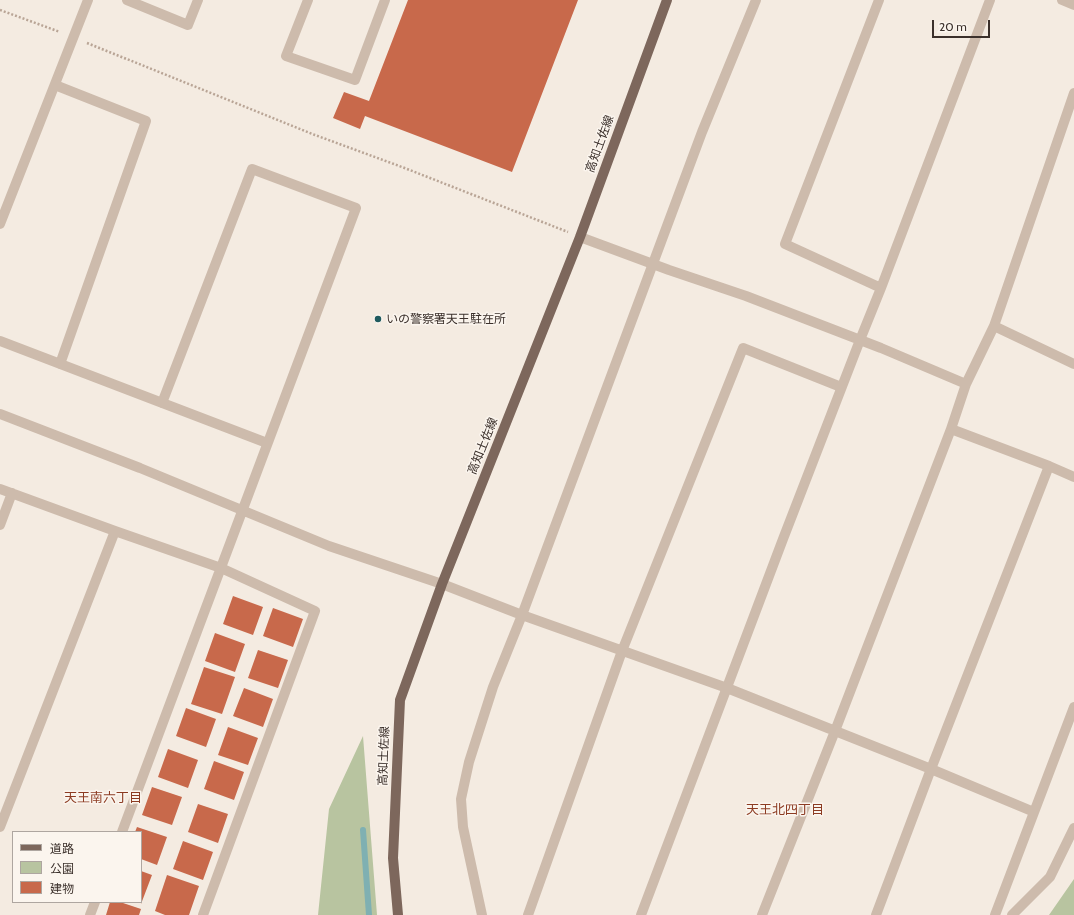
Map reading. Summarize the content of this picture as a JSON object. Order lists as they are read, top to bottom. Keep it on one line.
{"streets":{"main road":["高知土佐線"]},"districts":["天王南六丁目","天王北四丁目"],"places":["いの警察署天王駐在所"],"legend":["道路","公園","建物"],"scale_bar":"20 m"}
